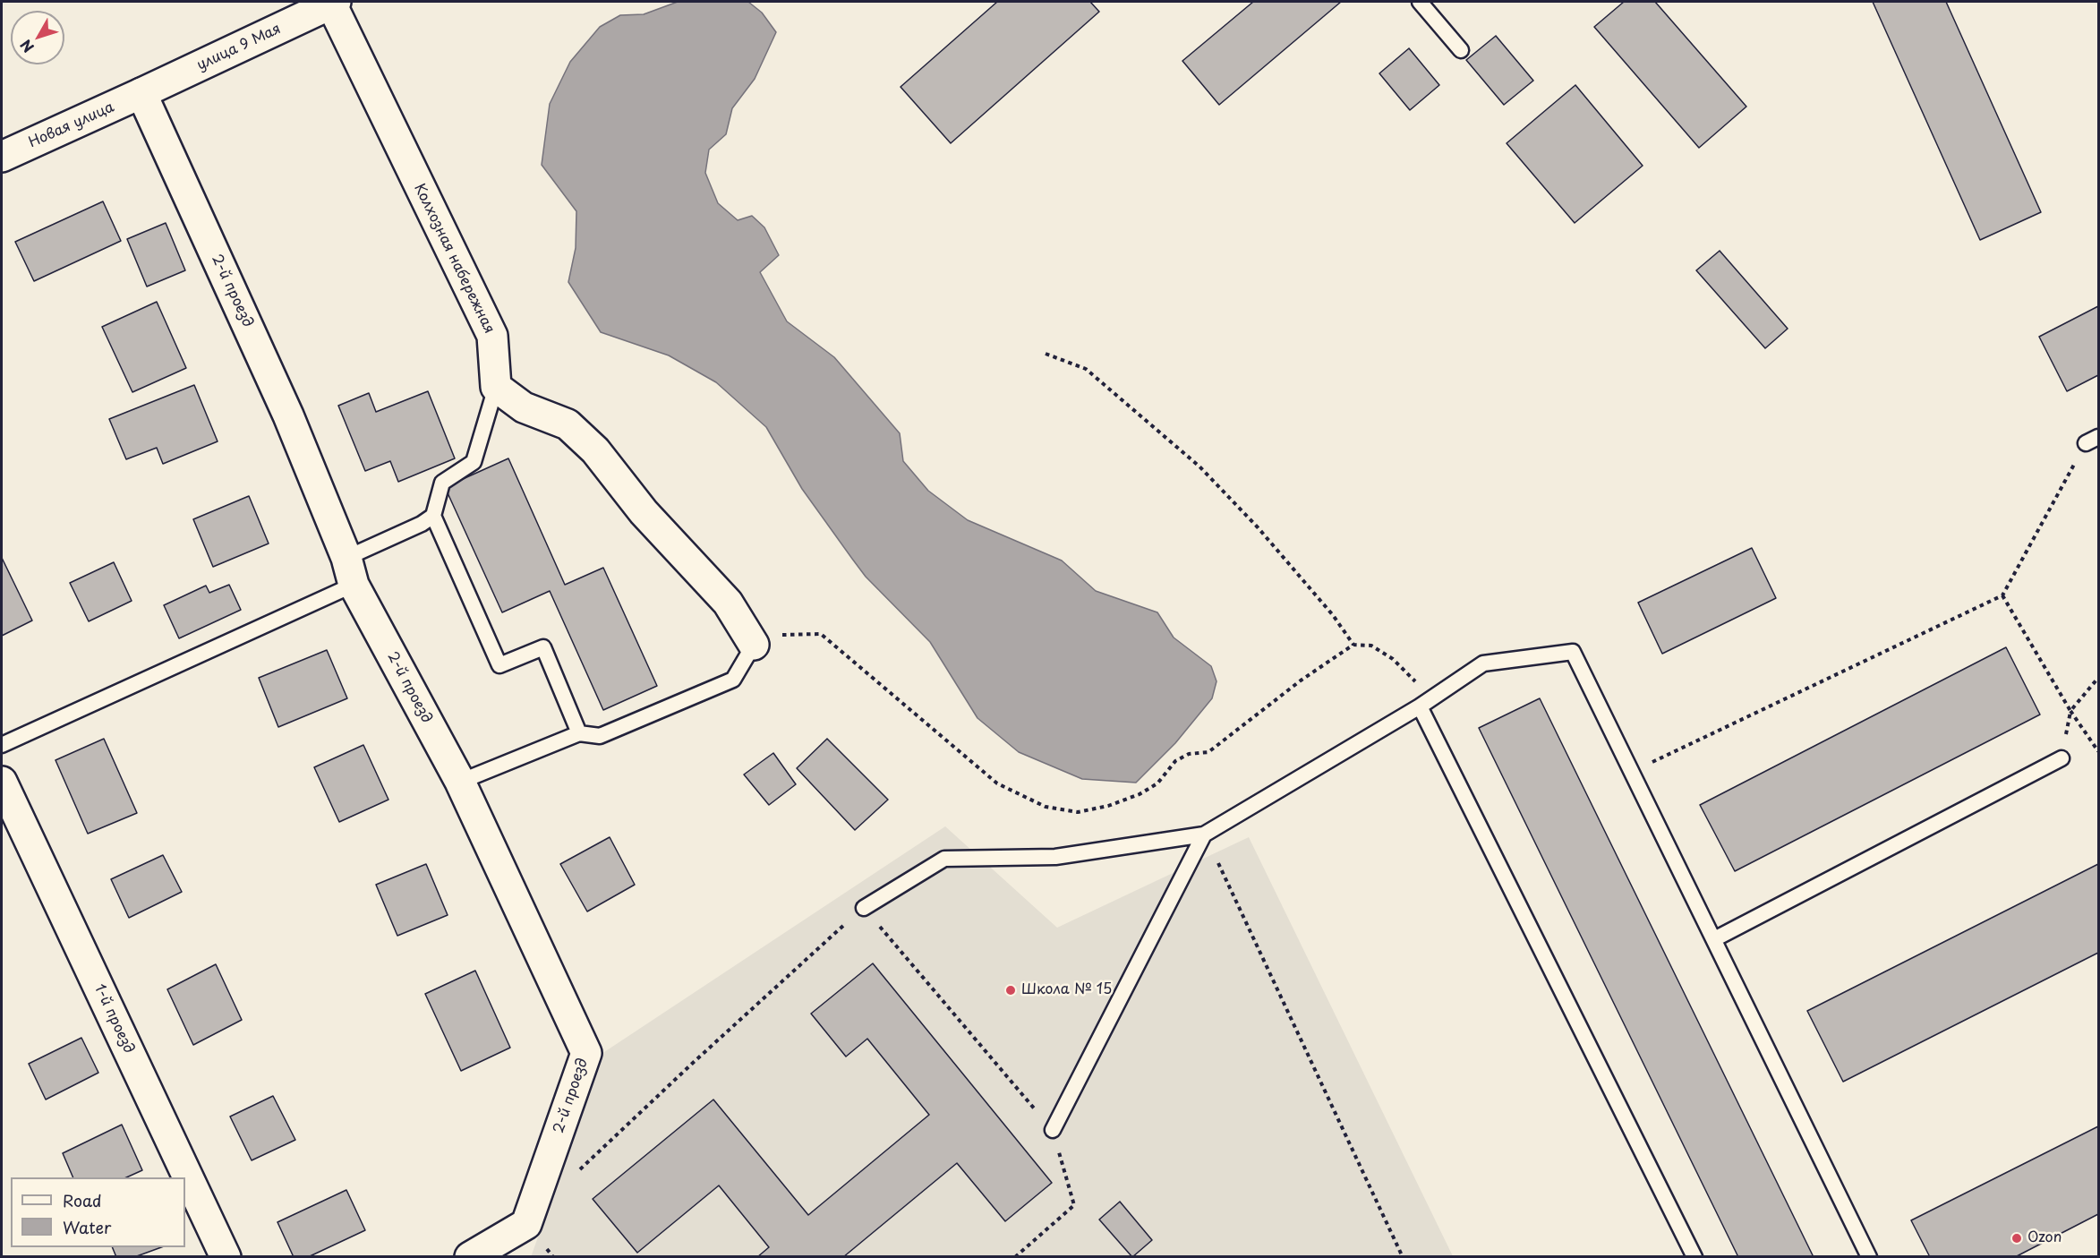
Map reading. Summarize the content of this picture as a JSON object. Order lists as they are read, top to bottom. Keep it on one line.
{"streets":{"street":["улица 9 Мая","Новая улица","Колхозная набережная","2-й проезд","1-й проезд"]},"crossings":[["улица 9 Мая","Новая улица"],["улица 9 Мая","Колхозная набережная"],["улица 9 Мая","2-й проезд"],["Новая улица","2-й проезд"]],"places":["Школа № 15","Ozon"],"legend":["Road","Water"],"north":"bottom left"}
